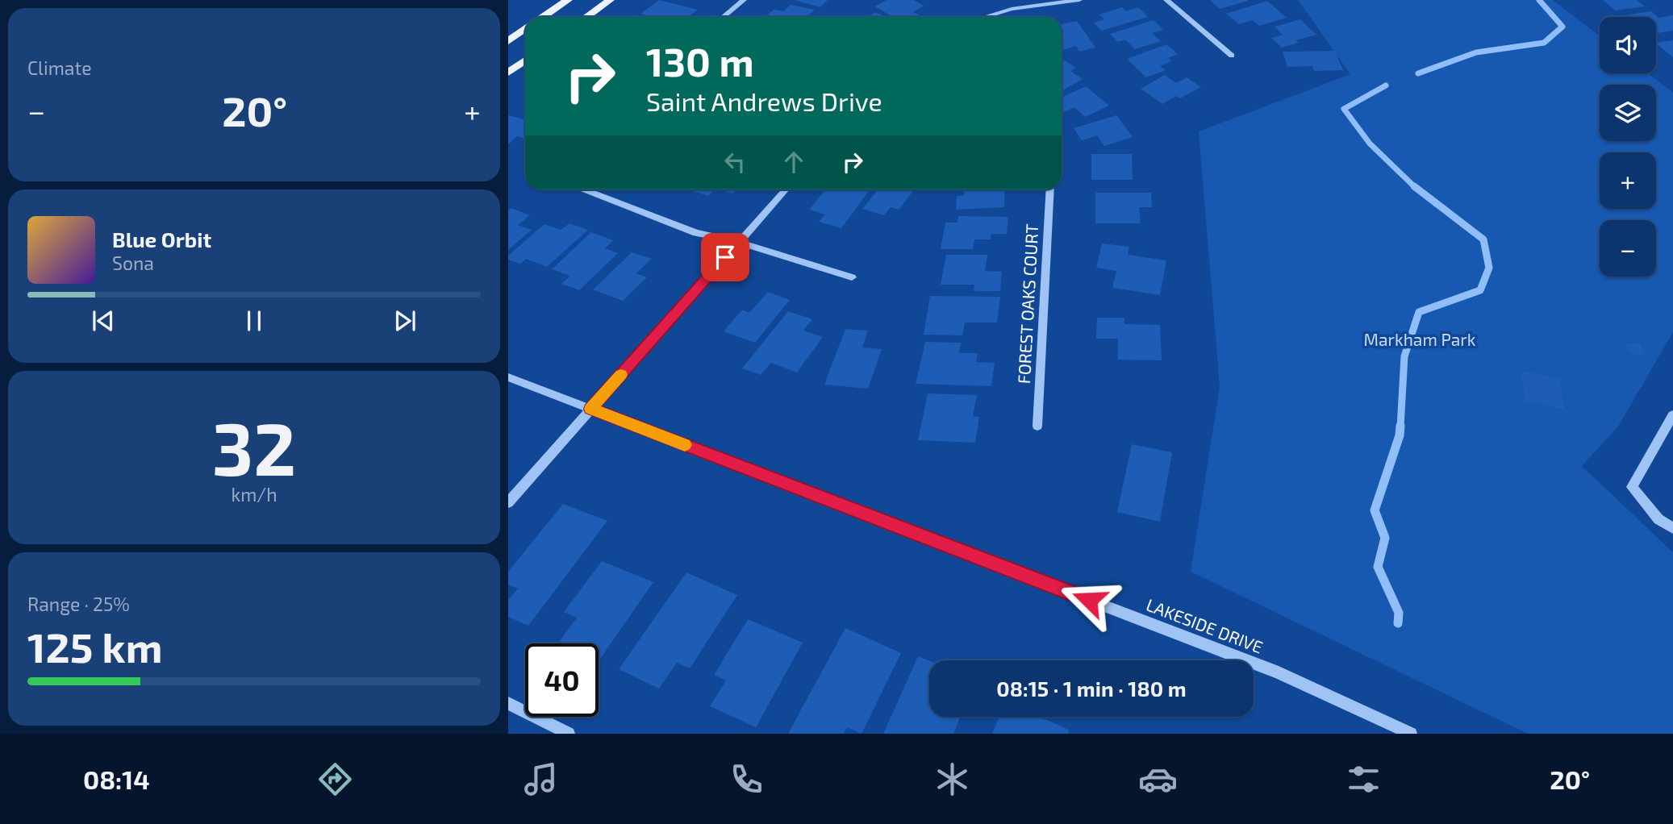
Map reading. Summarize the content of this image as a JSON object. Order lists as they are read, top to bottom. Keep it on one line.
{"streets":{"street":["FOREST OAKS COURT","LAKESIDE DRIVE"]},"parks":["Markham Park"],"page":{"tile":["Climate",["32","km/h"],["Range · 25%","125 km"]],"map_buttons":["+","−"],"turn":["130 m","Saint Andrews Drive"],"heat":["−","20°","+"],"song":["Blue Orbit","Sona"],"limit":"40","trip":"08:15 · 1 min · 180 m","tabs":["08:14","20°"]}}
